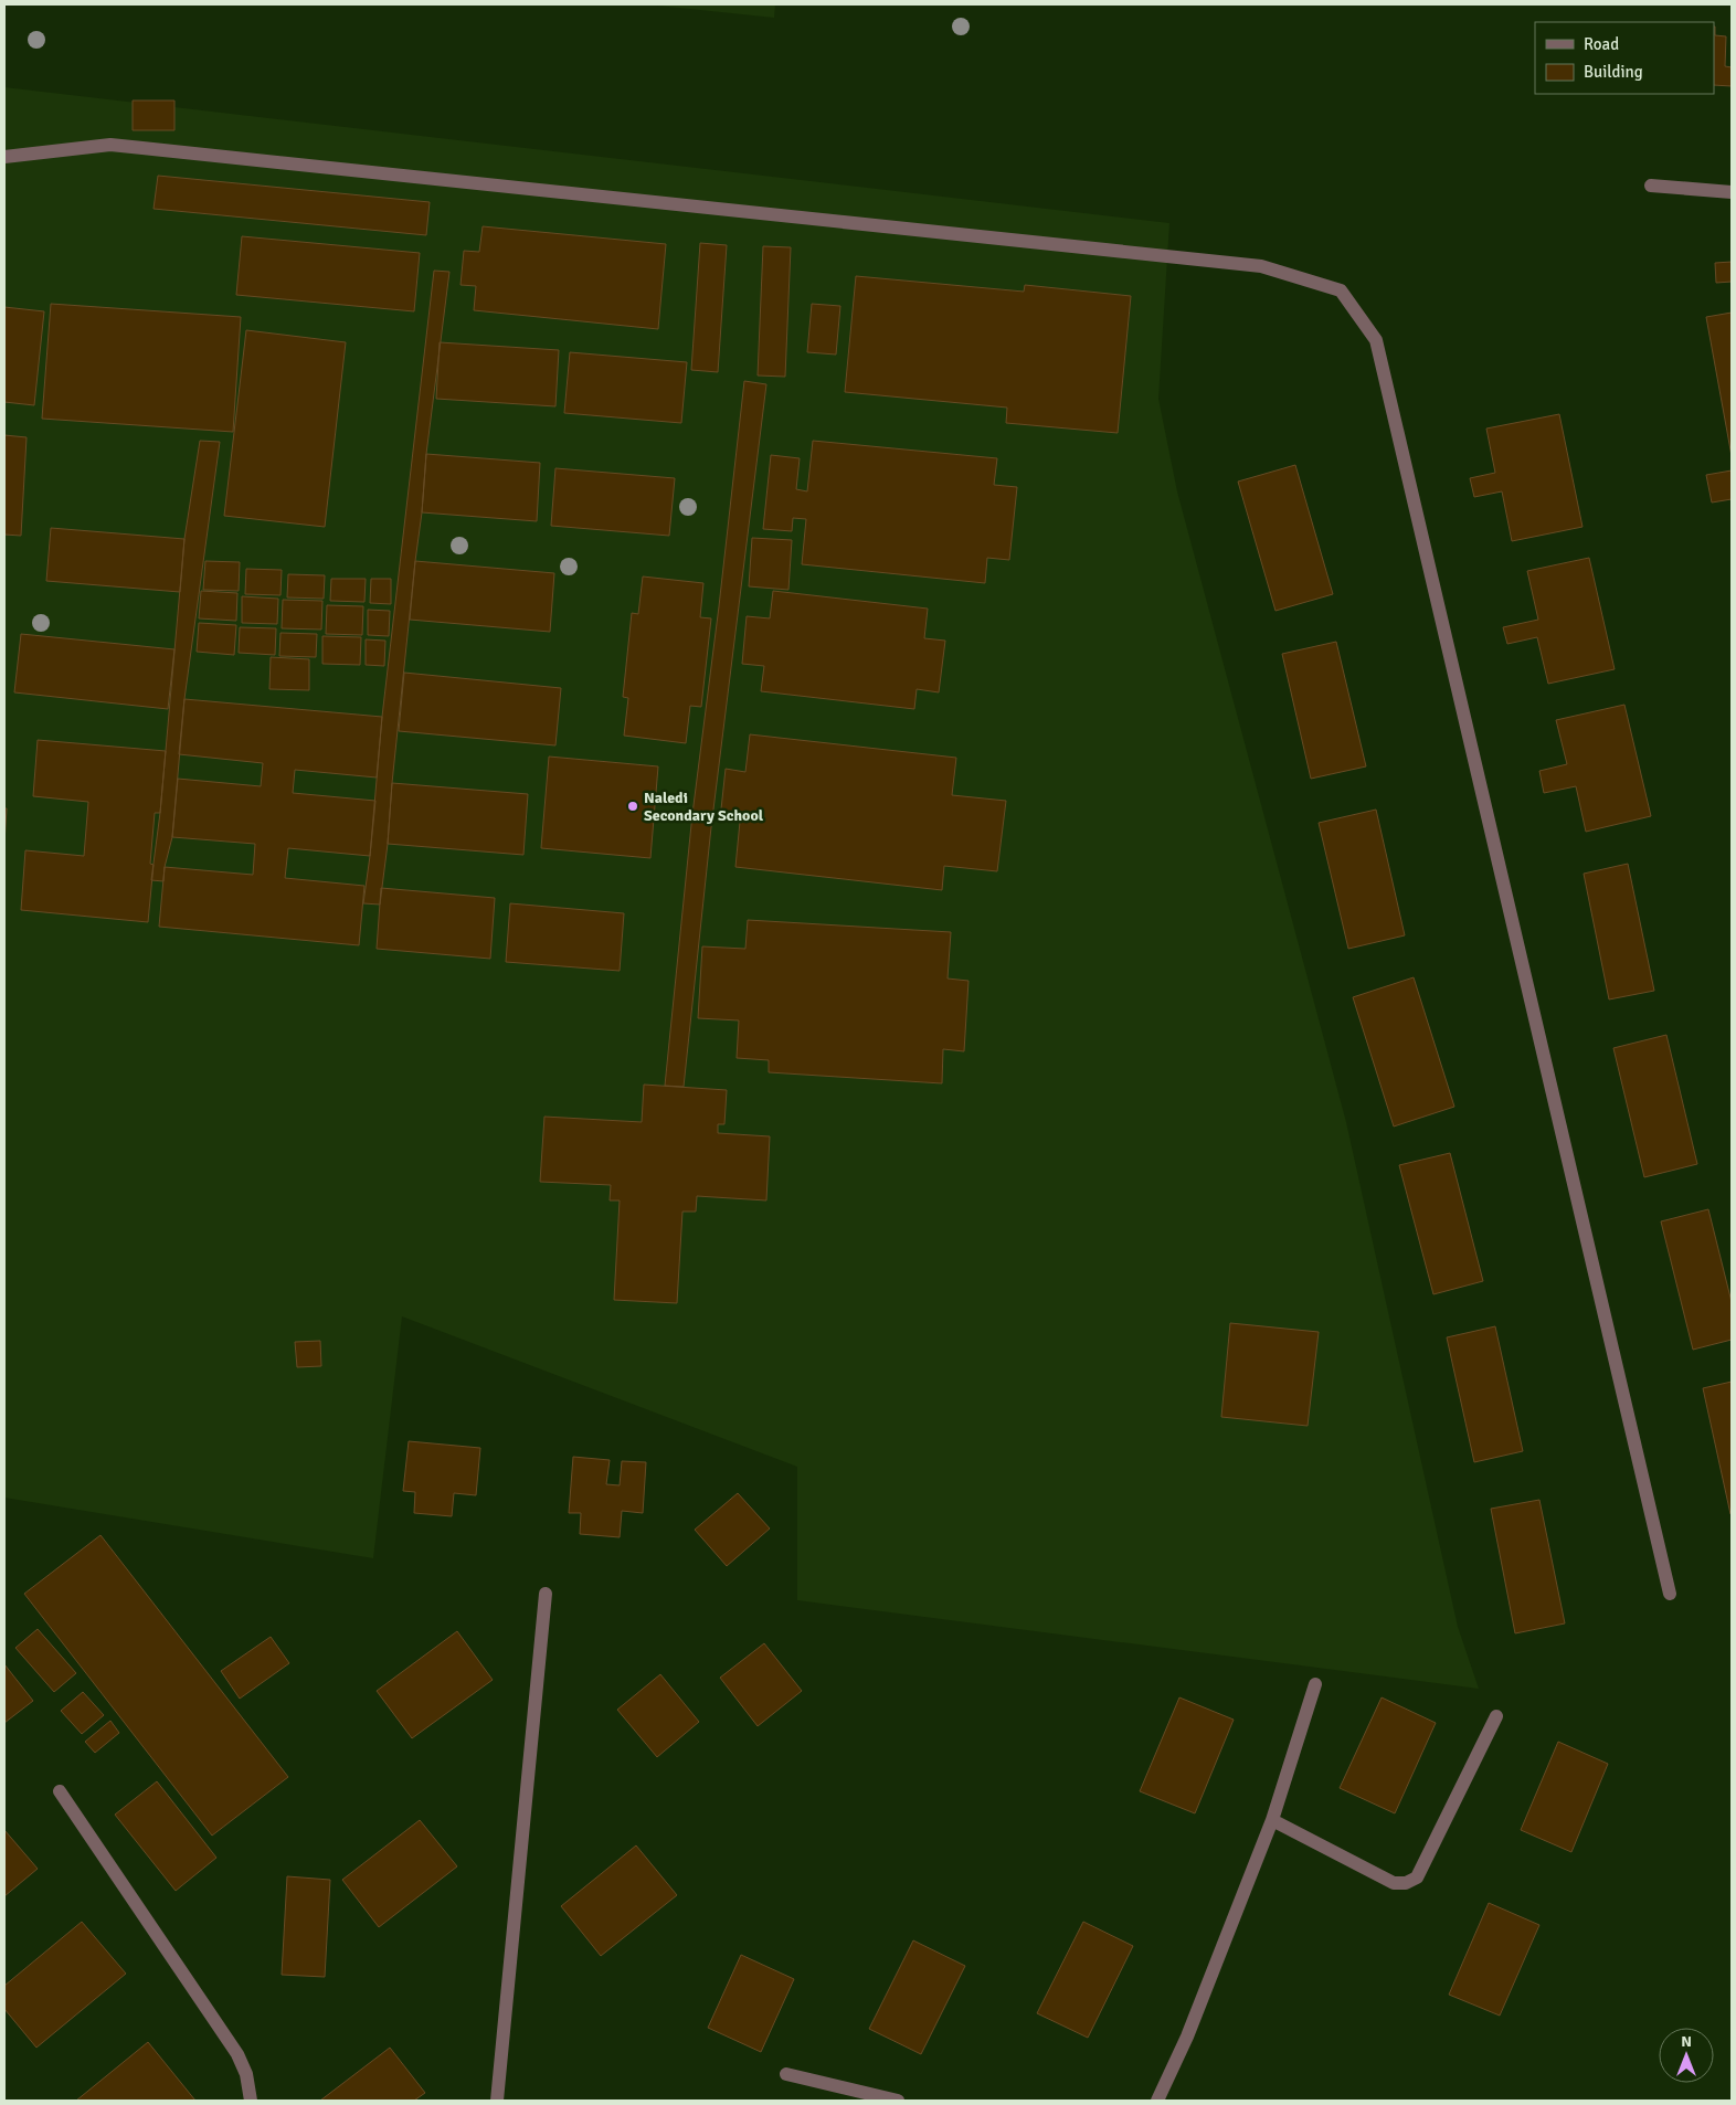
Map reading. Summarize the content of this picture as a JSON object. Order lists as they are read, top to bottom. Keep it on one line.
{"places":["Naledi Secondary School"],"legend":["Road","Building"],"north":"top"}
